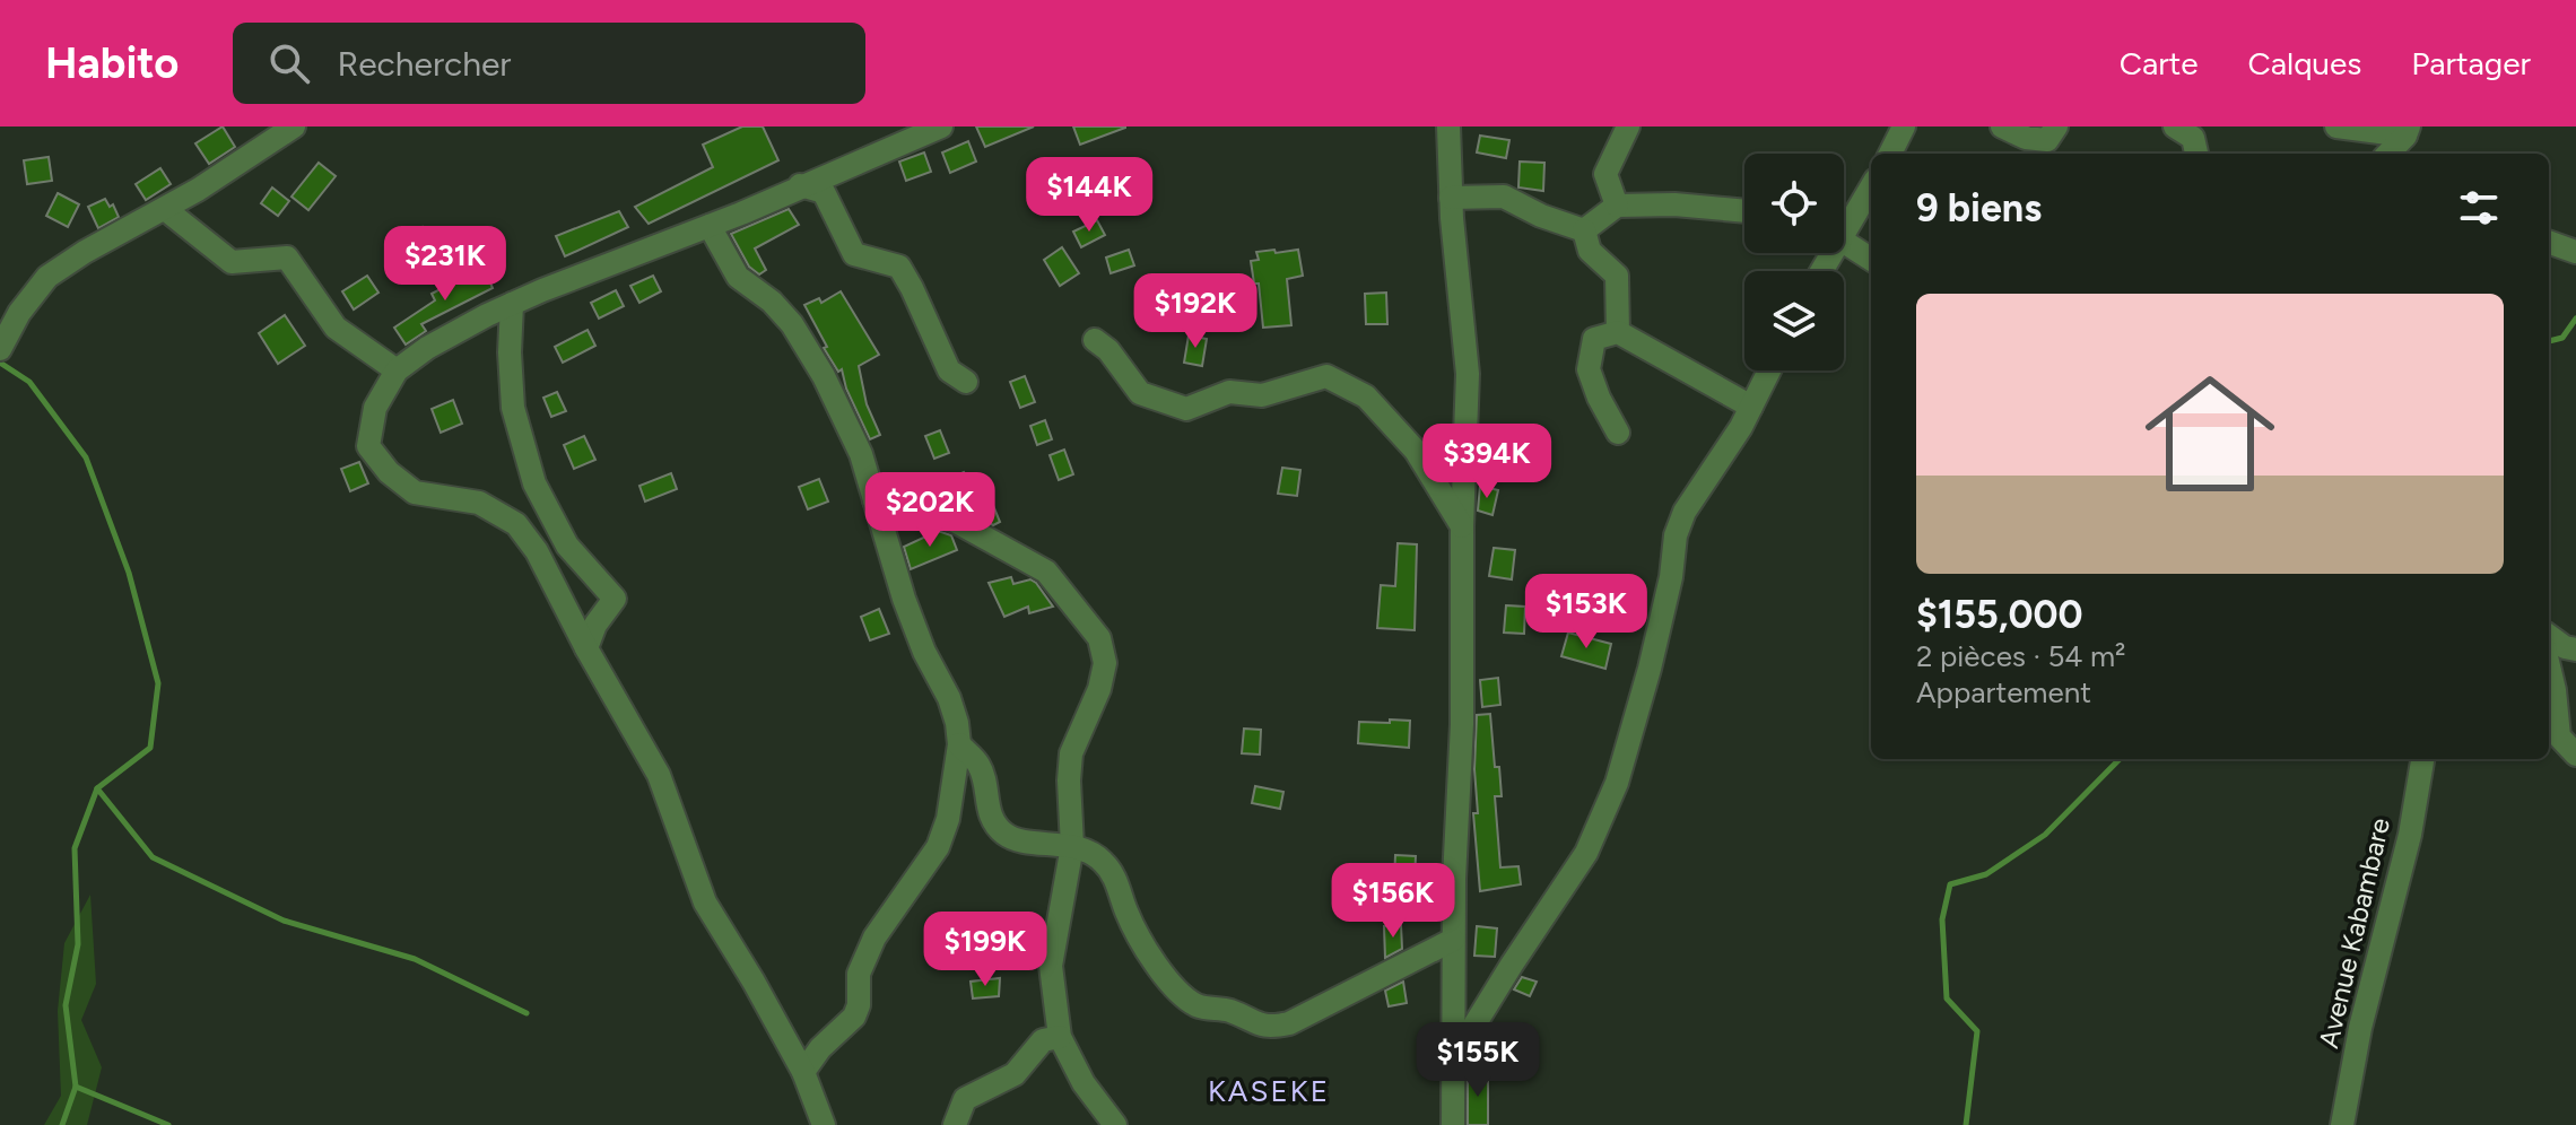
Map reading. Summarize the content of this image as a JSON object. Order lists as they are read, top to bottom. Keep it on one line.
{"streets":{"street":["Avenue Kabambare"]},"districts":["KASEKE"],"page":{"header":"Habito","search":"Rechercher","nav":["Carte","Calques","Partager"],"heading":"9 biens","price":["$144K","$231K","$192K","$394K","$202K","$153K","$156K","$199K","$155K"],"list":[{"name":"$155,000","note":"2 pièces · 54 m² · Appartement"}]}}
